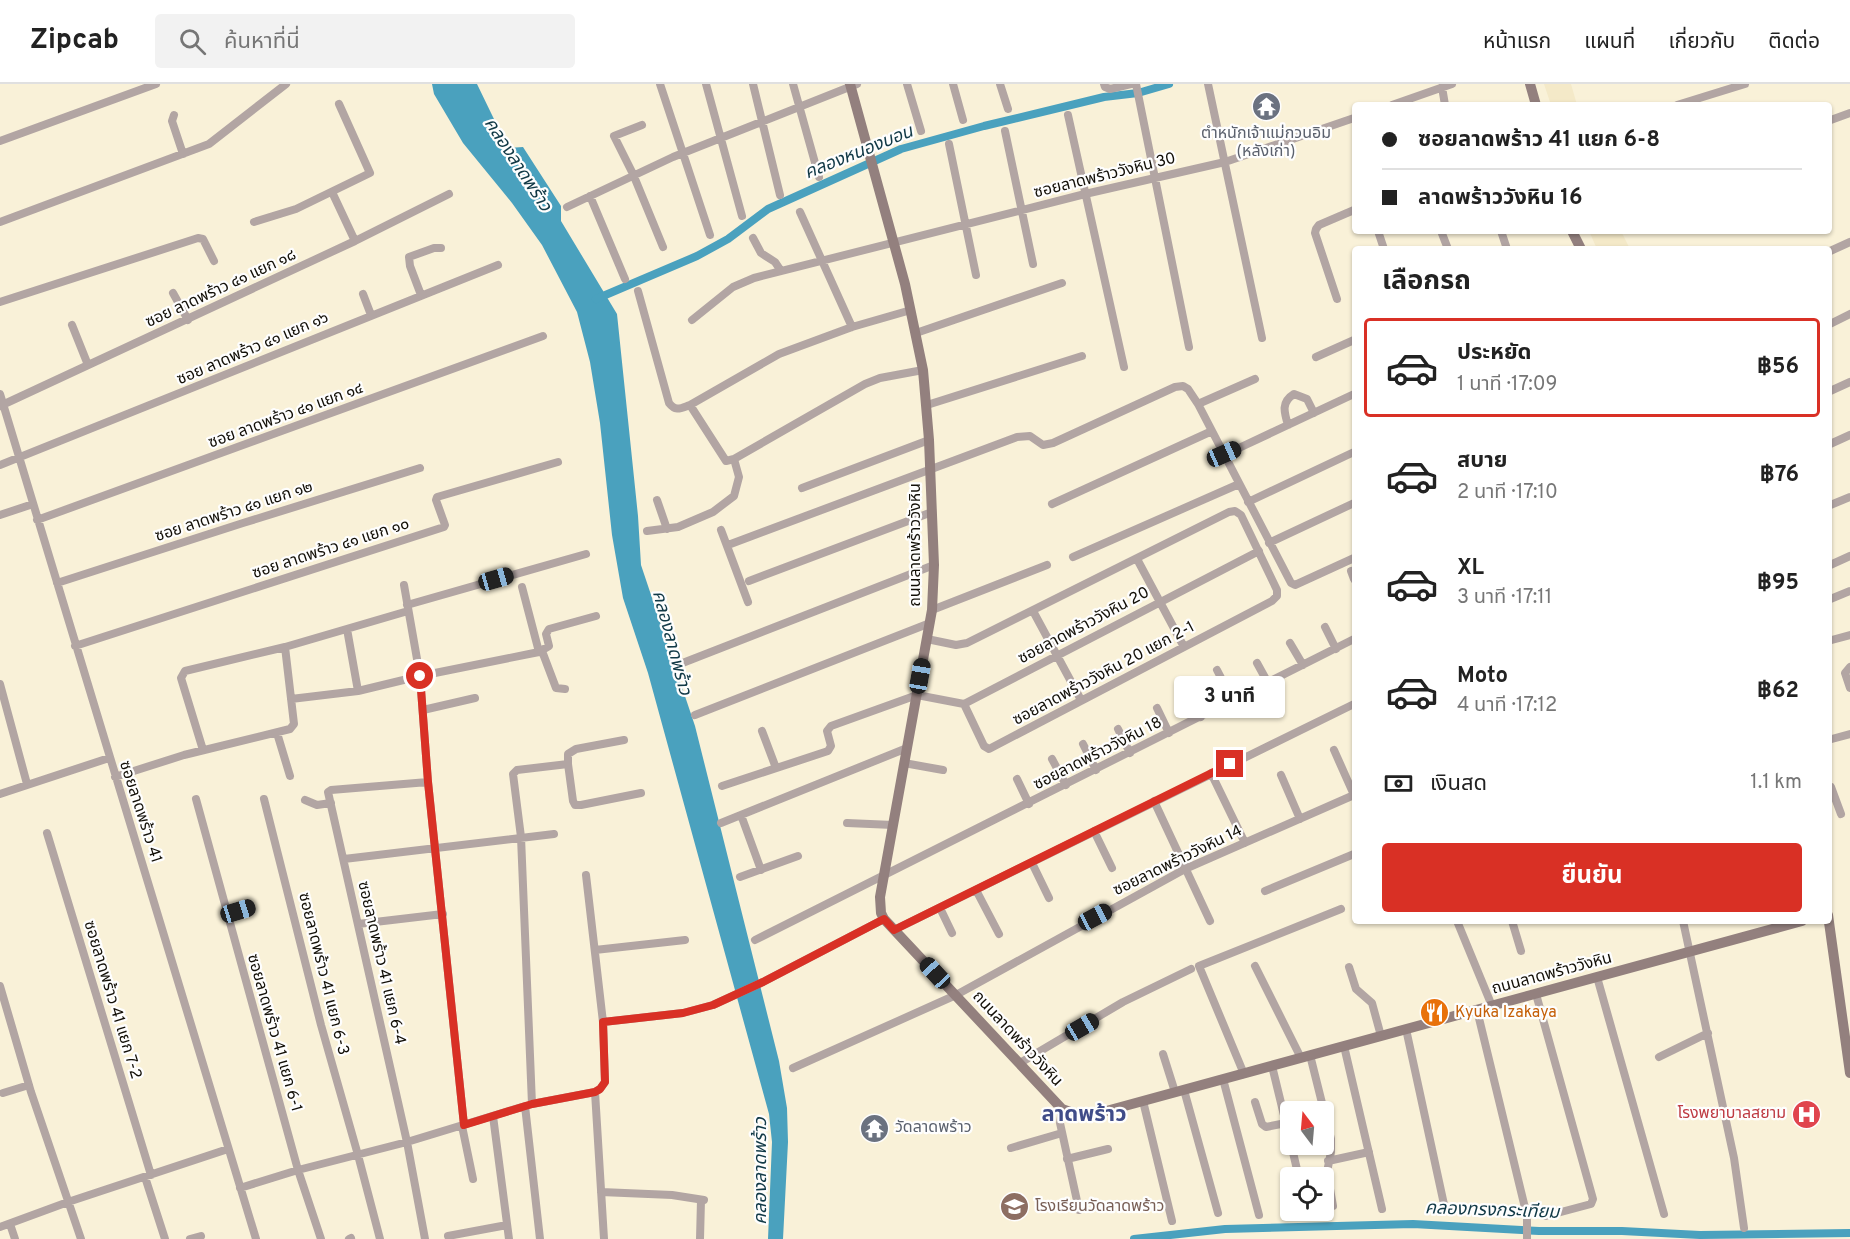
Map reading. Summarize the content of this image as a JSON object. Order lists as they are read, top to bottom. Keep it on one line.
{"streets":{"main road":["ถนนลาดพร้าววังหิน"],"street":["ซอยลาดพร้าววังหิน 30","ซอย ลาดพร้าว ๔๑ แยก ๑๘","ซอย ลาดพร้าว ๔๑ แยก ๑๖","ซอย ลาดพร้าว ๔๑ แยก ๑๔","ซอย ลาดพร้าว ๔๑ แยก ๑๒","ซอย ลาดพร้าว ๔๑ แยก ๑๐","ซอยลาดพร้าววังหิน 20","ซอยลาดพร้าววังหิน 20 แยก 2-1","ซอยลาดพร้าววังหิน 18","ซอยลาดพร้าว 41","ซอยลาดพร้าววังหิน 14","ซอยลาดพร้าว 41 แยก 6-4","ซอยลาดพร้าว 41 แยก 6-3","ซอยลาดพร้าว 41 แยก 7-2","ซอยลาดพร้าว 41 แยก 6-1"]},"crossings":[["ซอยลาดพร้าววังหิน 30","ถนนลาดพร้าววังหิน"],["ซอย ลาดพร้าว ๔๑ แยก ๑๘","ซอยลาดพร้าว 41"],["ซอย ลาดพร้าว ๔๑ แยก ๑๖","ซอยลาดพร้าว 41"],["ซอย ลาดพร้าว ๔๑ แยก ๑๔","ซอยลาดพร้าว 41"],["ซอย ลาดพร้าว ๔๑ แยก ๑๒","ซอยลาดพร้าว 41"],["ถนนลาดพร้าววังหิน","ซอยลาดพร้าววังหิน 18"],["ถนนลาดพร้าววังหิน","ซอยลาดพร้าววังหิน 14"],["ซอย ลาดพร้าว ๔๑ แยก ๑๐","ซอยลาดพร้าว 41"],["ซอยลาดพร้าววังหิน 20","ซอยลาดพร้าววังหิน 20 แยก 2-1"]],"districts":["ลาดพร้าว"],"water":["คลองหนองบอน","คลองลาดพร้าว","คลองทรงกระเทียม"],"places":{"temple":["ตำหนักเจ้าแม่กวนอิม (หลังเก่า)","วัดลาดพร้าว"],"restaurant":["Kyuka Izakaya"],"hospital":["โรงพยาบาลสยาม"],"school or university":["โรงเรียนวัดลาดพร้าว"]},"north":"top","page":{"header":"Zipcab","search":"ค้นหาที่นี่","nav":["หน้าแรก","แผนที่","เกี่ยวกับ","ติดต่อ"],"banner":["ซอยลาดพร้าว 41 แยก 6-8","ลาดพร้าววังหิน 16"],"heading":"เลือกรถ","list":[{"name":"ประหยัด","note":"1 นาที · 17:09","value":"฿56"},{"name":"สบาย","note":"2 นาที · 17:10","value":"฿76"},{"name":"XL","note":"3 นาที · 17:11","value":"฿95"},{"name":"Moto","note":"4 นาที · 17:12","value":"฿62"}],"bubble":"3 นาที","pay":["เงินสด","1.1 km"],"buttons":"ยืนยัน"}}
